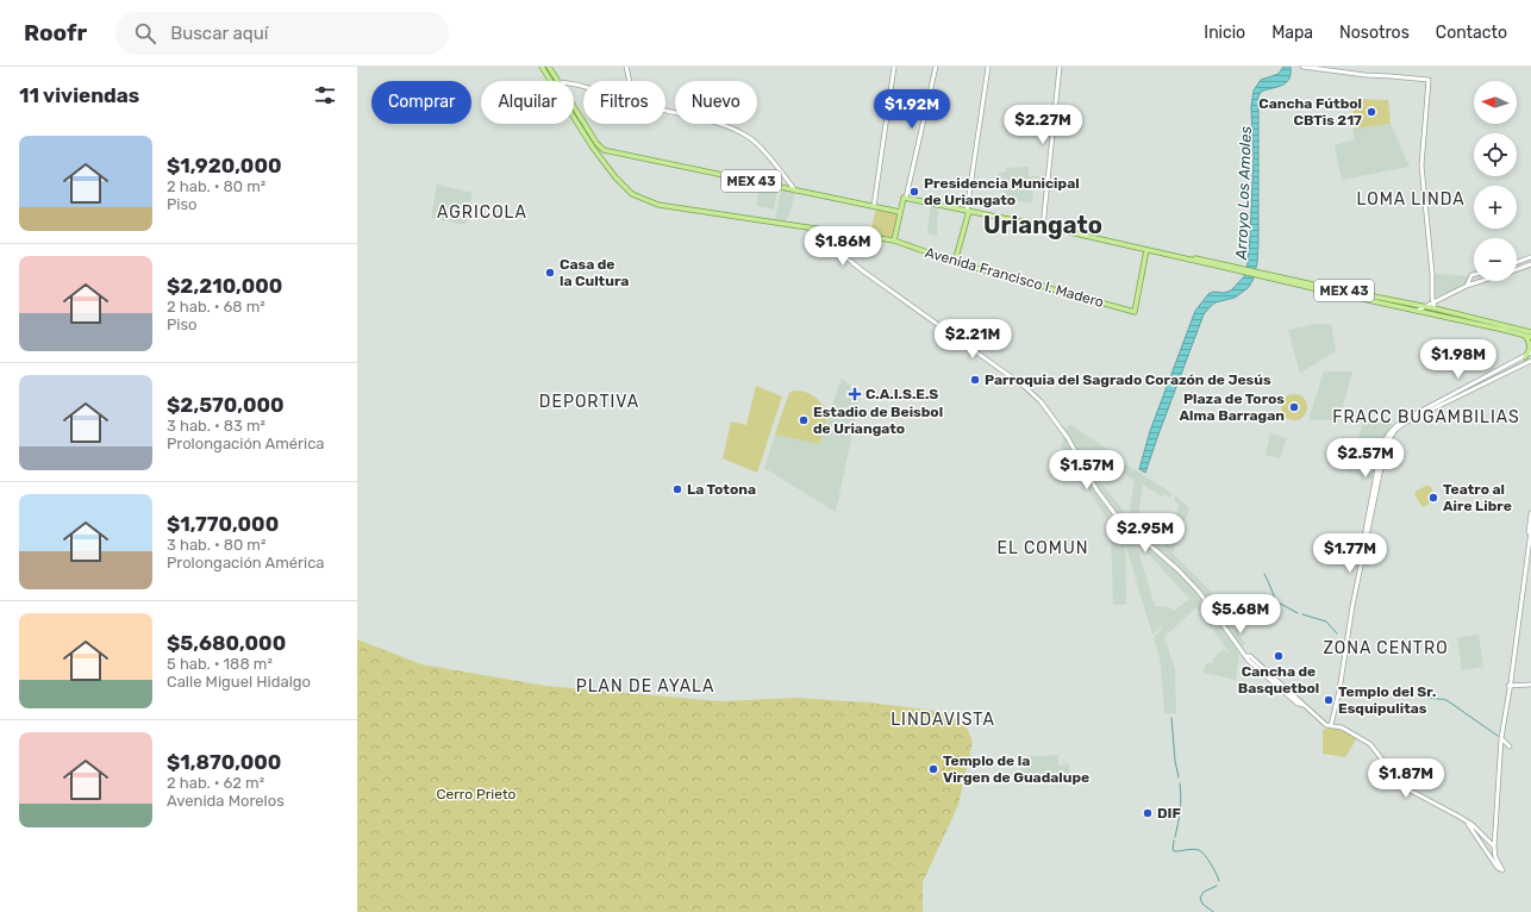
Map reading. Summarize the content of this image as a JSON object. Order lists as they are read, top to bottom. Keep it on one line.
{"streets":{"main road":["MEX 43","Avenida Francisco I. Madero"]},"crossings":[["MEX 43","Avenida Francisco I. Madero"]],"districts":["LOMA LINDA","AGRICOLA","Uriangato","DEPORTIVA","FRACC BUGAMBILIAS","EL COMUN","ZONA CENTRO","PLAN DE AYALA","LINDAVISTA"],"water":["Arroyo Los Amoles"],"parks":["Cerro Prieto"],"places":{"other":["Cancha Fútbol CBTis 217","Presidencia Municipal de Uriangato","Casa de la Cultura","Parroquia del Sagrado Corazón de Jesús","Plaza de Toros Alma Barragan","Estadio de Beisbol de Uriangato","La Totona","Teatro al Aire Libre","Cancha de Basquetbol","Templo del Sr. Esquipulitas","Templo de la Virgen de Guadalupe","DIF"],"health":["C.A.I.S.E.S"]},"north":"left","page":{"header":"Roofr","search":"Buscar aquí","nav":["Inicio","Mapa","Nosotros","Contacto"],"heading":"11 viviendas","map_buttons":["+","−"],"chip":["Comprar","Alquilar","Filtros","Nuevo"],"price":["$1.92M","$2.27M","$1.86M","$2.21M","$1.98M","$2.57M","$1.57M","$2.95M","$1.77M","$5.68M","$1.87M"],"list":[{"name":"$1,920,000","note":"2 hab. · 80 m² · Piso"},{"name":"$2,210,000","note":"2 hab. · 68 m² · Piso"},{"name":"$2,570,000","note":"3 hab. · 83 m² · Prolongación América"},{"name":"$1,770,000","note":"3 hab. · 80 m² · Prolongación América"},{"name":"$5,680,000","note":"5 hab. · 188 m² · Calle Miguel Hidalgo"},{"name":"$1,870,000","note":"2 hab. · 62 m² · Avenida Morelos"}]}}
